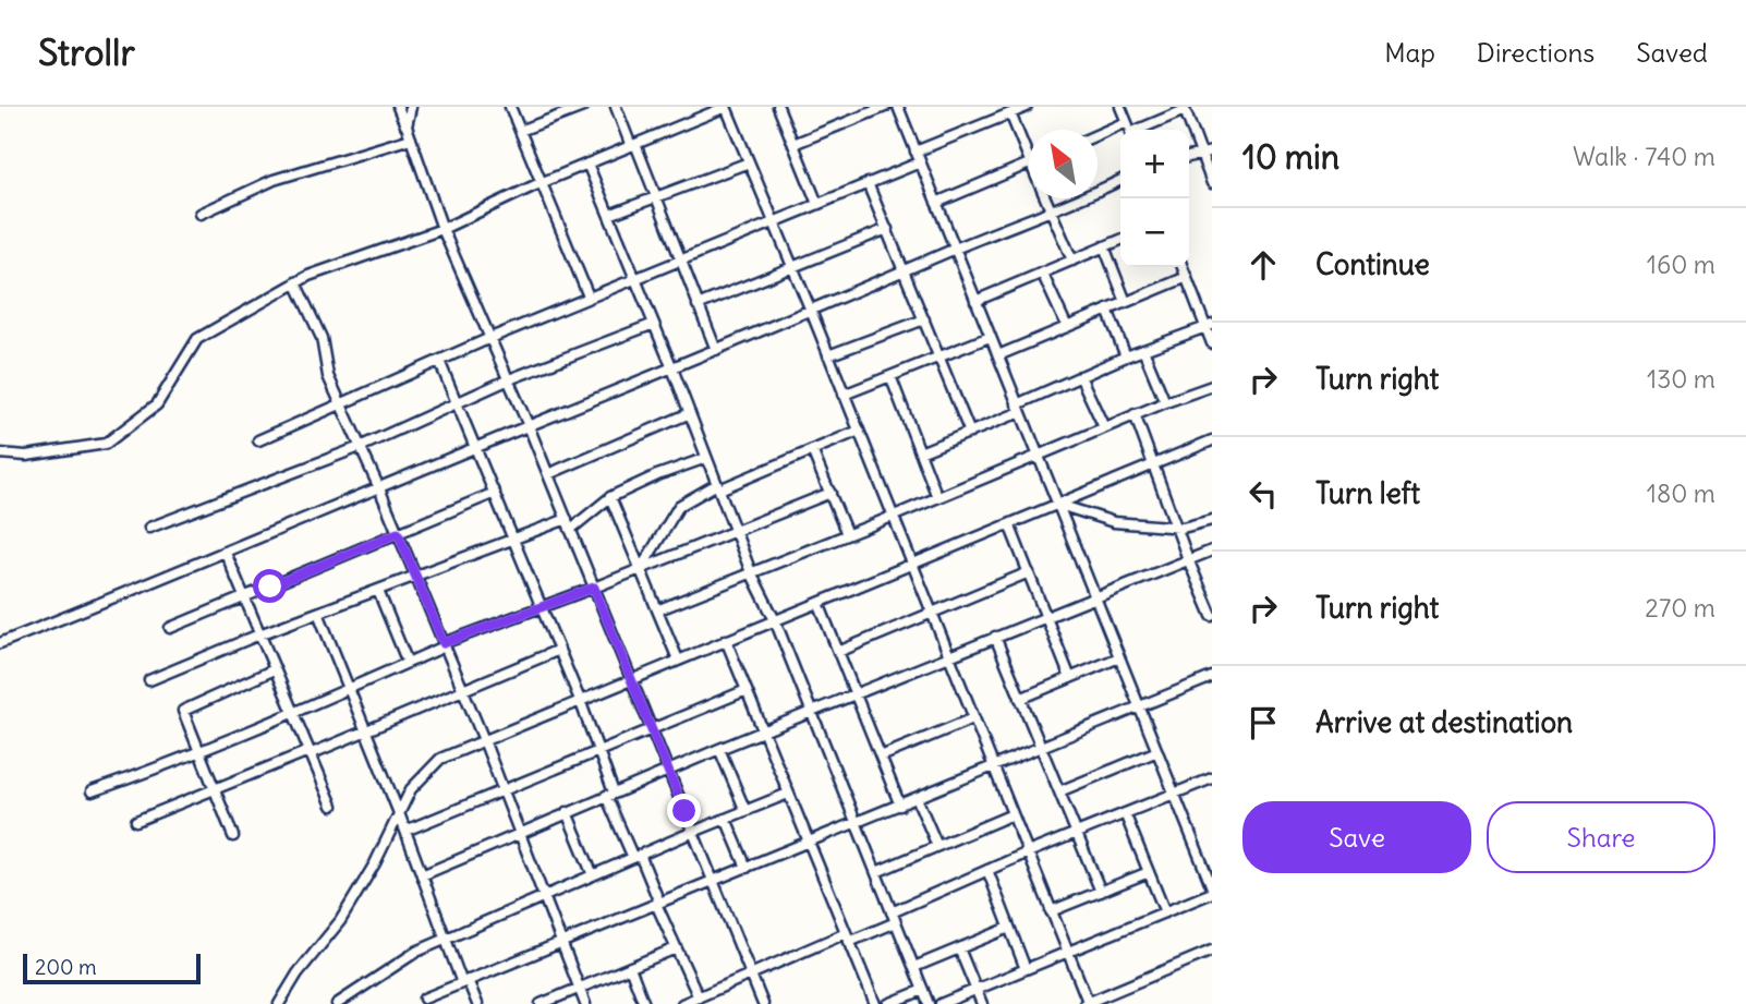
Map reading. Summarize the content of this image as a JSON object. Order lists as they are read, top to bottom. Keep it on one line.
{"scale_bar":"200 m","north":"top left","page":{"header":"Strollr","nav":["Map","Directions","Saved"],"heading":["10 min","Walk · 740 m"],"map_buttons":["+","−"],"list":[["Continue","160 m"],["Turn right","130 m"],["Turn left","180 m"],["Turn right","270 m"],"Arrive at destination"],"buttons":["Save","Share"],"scale":"200 m"}}
